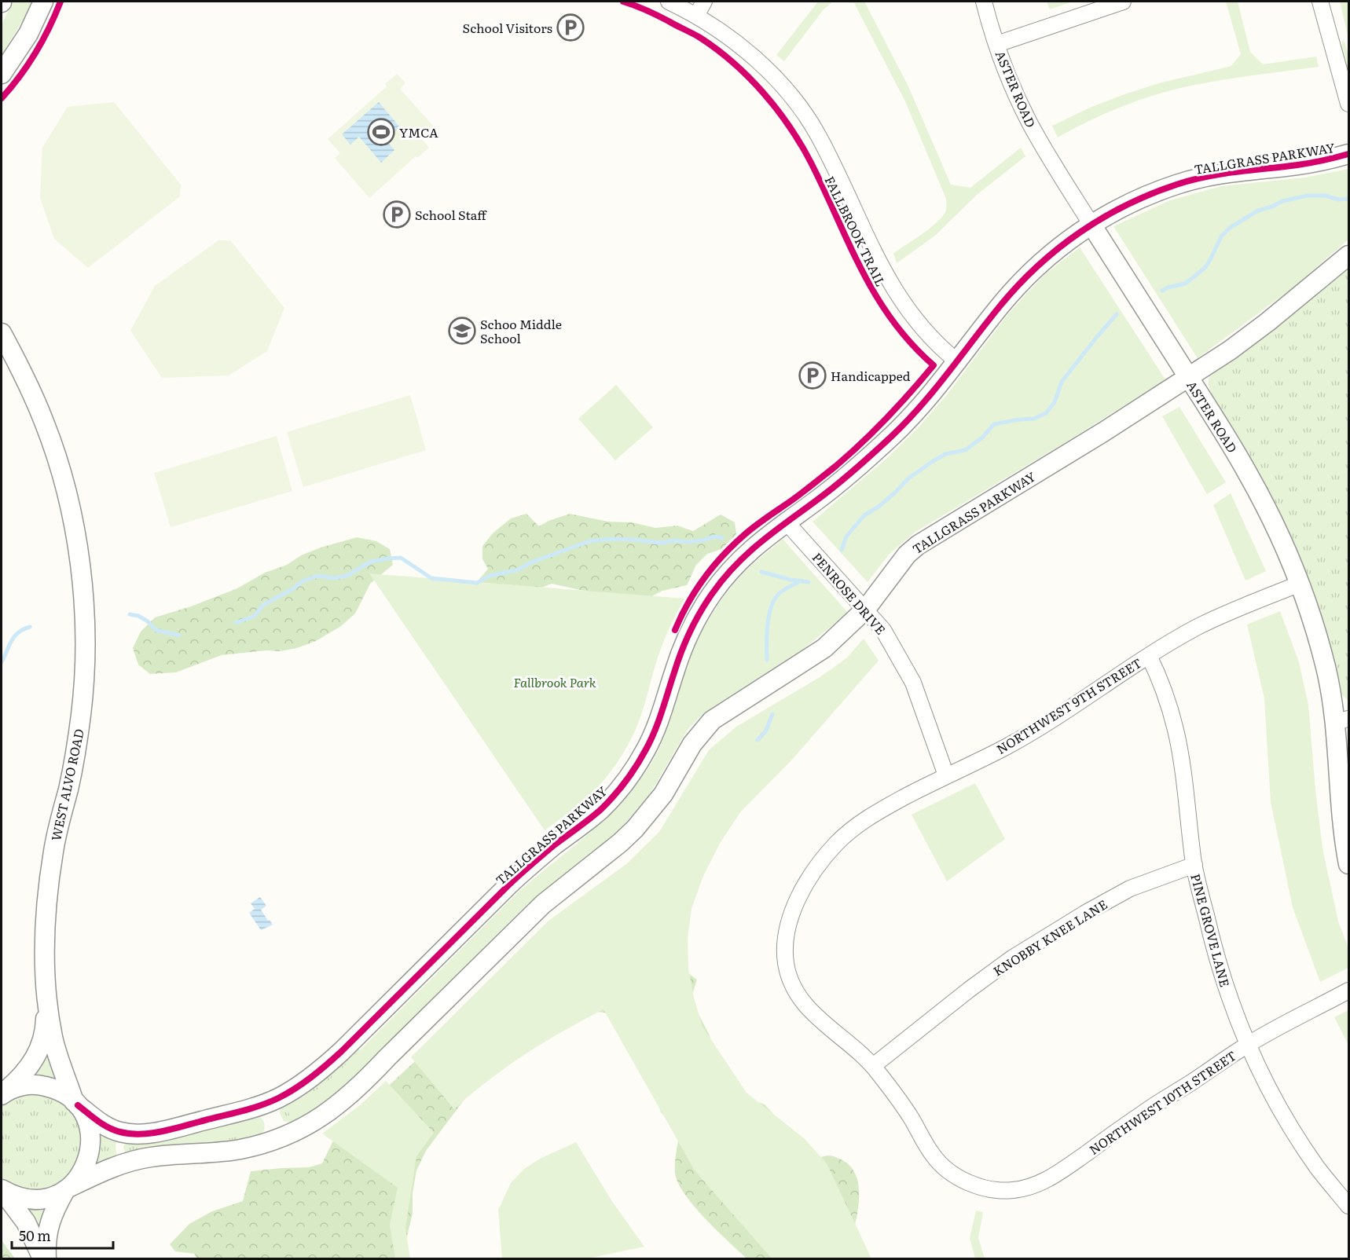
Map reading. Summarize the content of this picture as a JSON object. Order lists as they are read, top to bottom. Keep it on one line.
{"streets":{"street":["ASTER ROAD","TALLGRASS PARKWAY","PENROSE DRIVE","NORTHWEST 9TH STREET","WEST ALVO ROAD","PINE GROVE LANE","KNOBBY KNEE LANE","NORTHWEST 10TH STREET"],"cycle path":["FALLBROOK TRAIL"]},"crossings":[["ASTER ROAD","TALLGRASS PARKWAY"],["ASTER ROAD","NORTHWEST 9TH STREET"],["TALLGRASS PARKWAY","PENROSE DRIVE"],["TALLGRASS PARKWAY","WEST ALVO ROAD"],["PENROSE DRIVE","NORTHWEST 9TH STREET"],["NORTHWEST 9TH STREET","PINE GROVE LANE"],["NORTHWEST 9TH STREET","KNOBBY KNEE LANE"],["NORTHWEST 9TH STREET","NORTHWEST 10TH STREET"],["PINE GROVE LANE","KNOBBY KNEE LANE"],["PINE GROVE LANE","NORTHWEST 10TH STREET"],["KNOBBY KNEE LANE","NORTHWEST 10TH STREET"]],"parks":["Fallbrook Park"],"places":{"parking":["School Visitors","School Staff","Handicapped"],"sports":["YMCA"],"school or university":["Schoo Middle School"]},"scale_bar":"50 m"}
